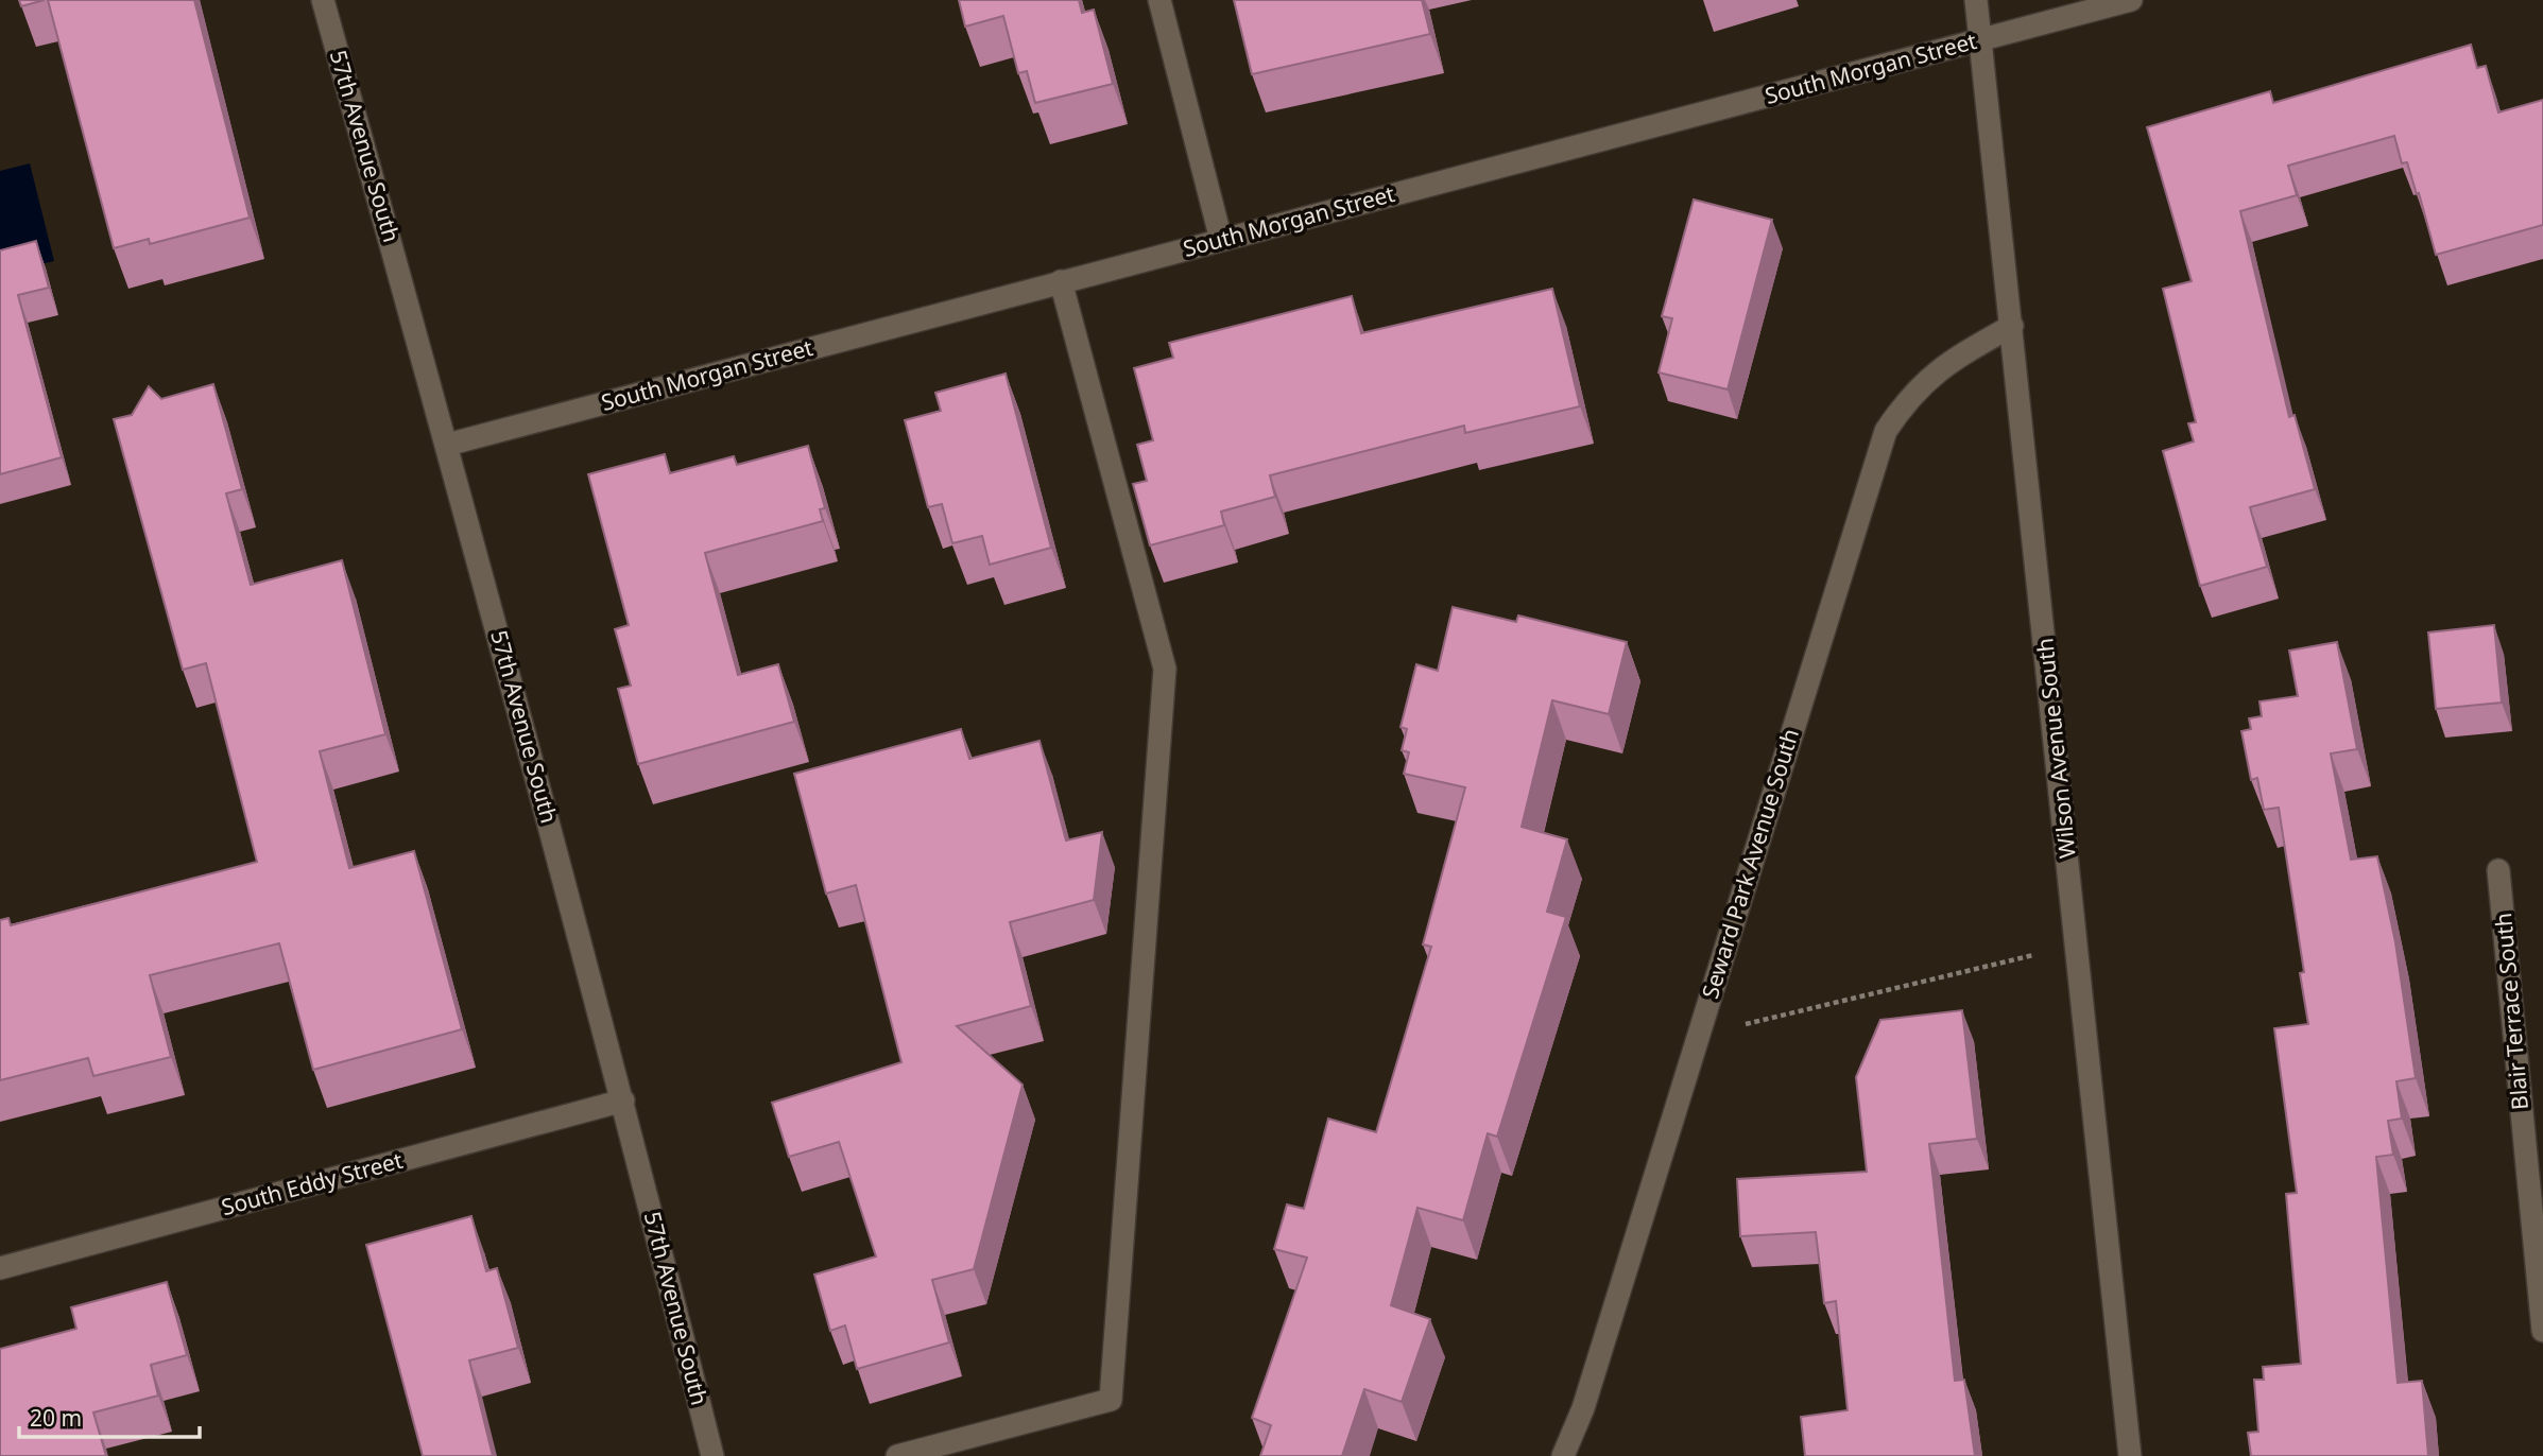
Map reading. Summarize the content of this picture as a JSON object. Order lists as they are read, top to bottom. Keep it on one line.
{"streets":{"street":["South Morgan Street","57th Avenue South","Wilson Avenue South","Seward Park Avenue South","Blair Terrace South","South Eddy Street"]},"crossings":[["South Morgan Street","57th Avenue South"],["South Morgan Street","Wilson Avenue South"],["57th Avenue South","South Eddy Street"],["Wilson Avenue South","Seward Park Avenue South"]],"scale_bar":"20 m"}
